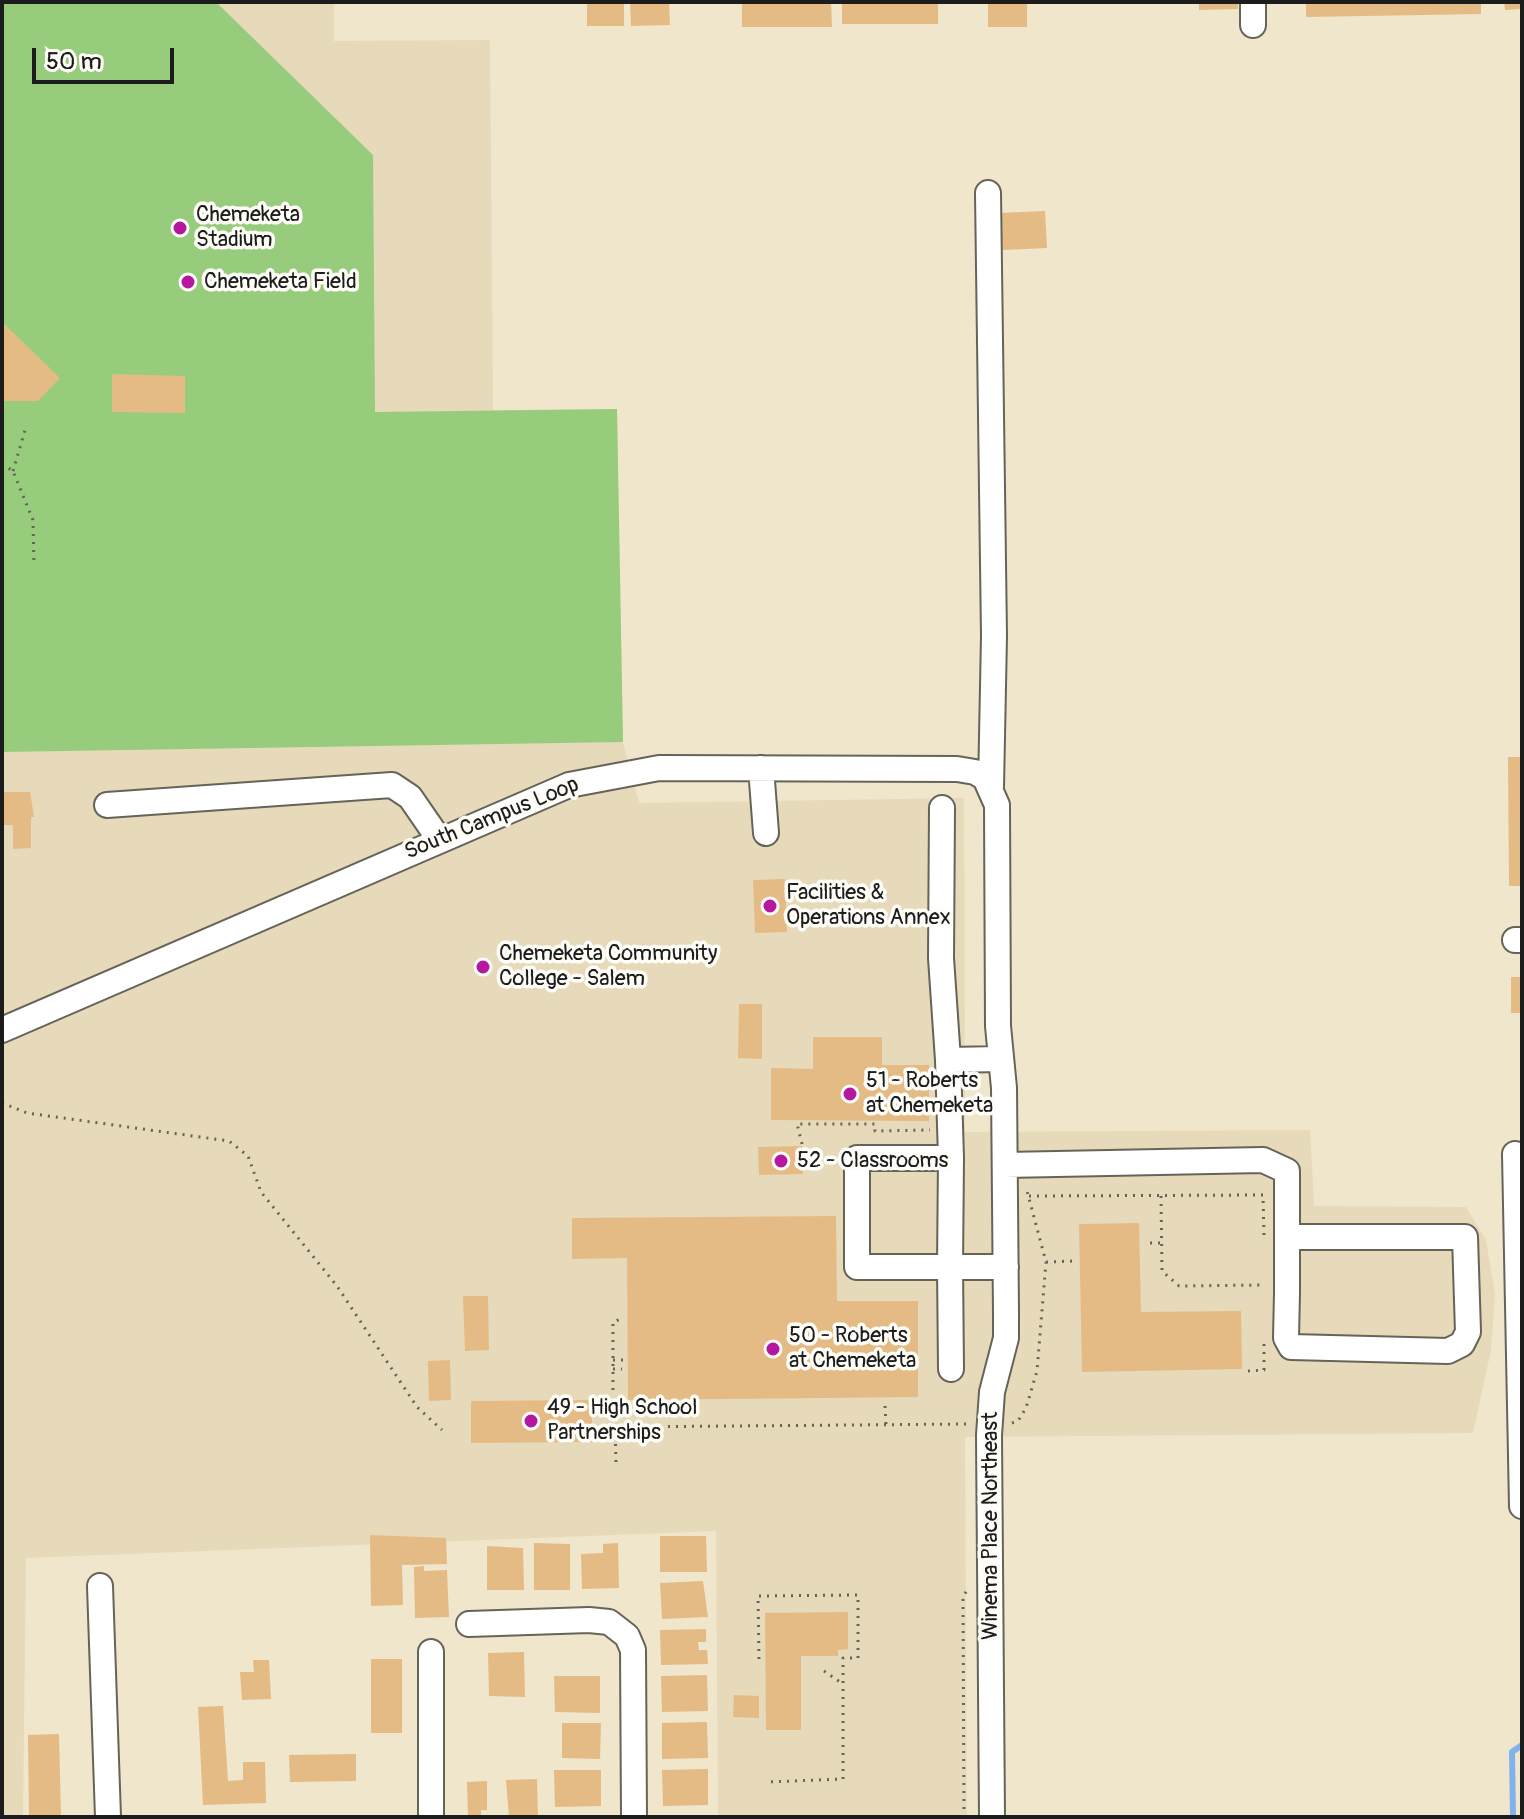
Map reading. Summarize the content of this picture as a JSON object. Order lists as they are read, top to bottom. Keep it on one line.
{"streets":{"street":["South Campus Loop","Winema Place Northeast"]},"crossings":[["South Campus Loop","Winema Place Northeast"]],"places":["Chemeketa Stadium","Chemeketa Field","Facilities & Operations Annex","Chemeketa Community College - Salem","51 - Roberts at Chemeketa","52 - Classrooms","50 - Roberts at Chemeketa","49 - High School Partnerships"],"scale_bar":"50 m"}
